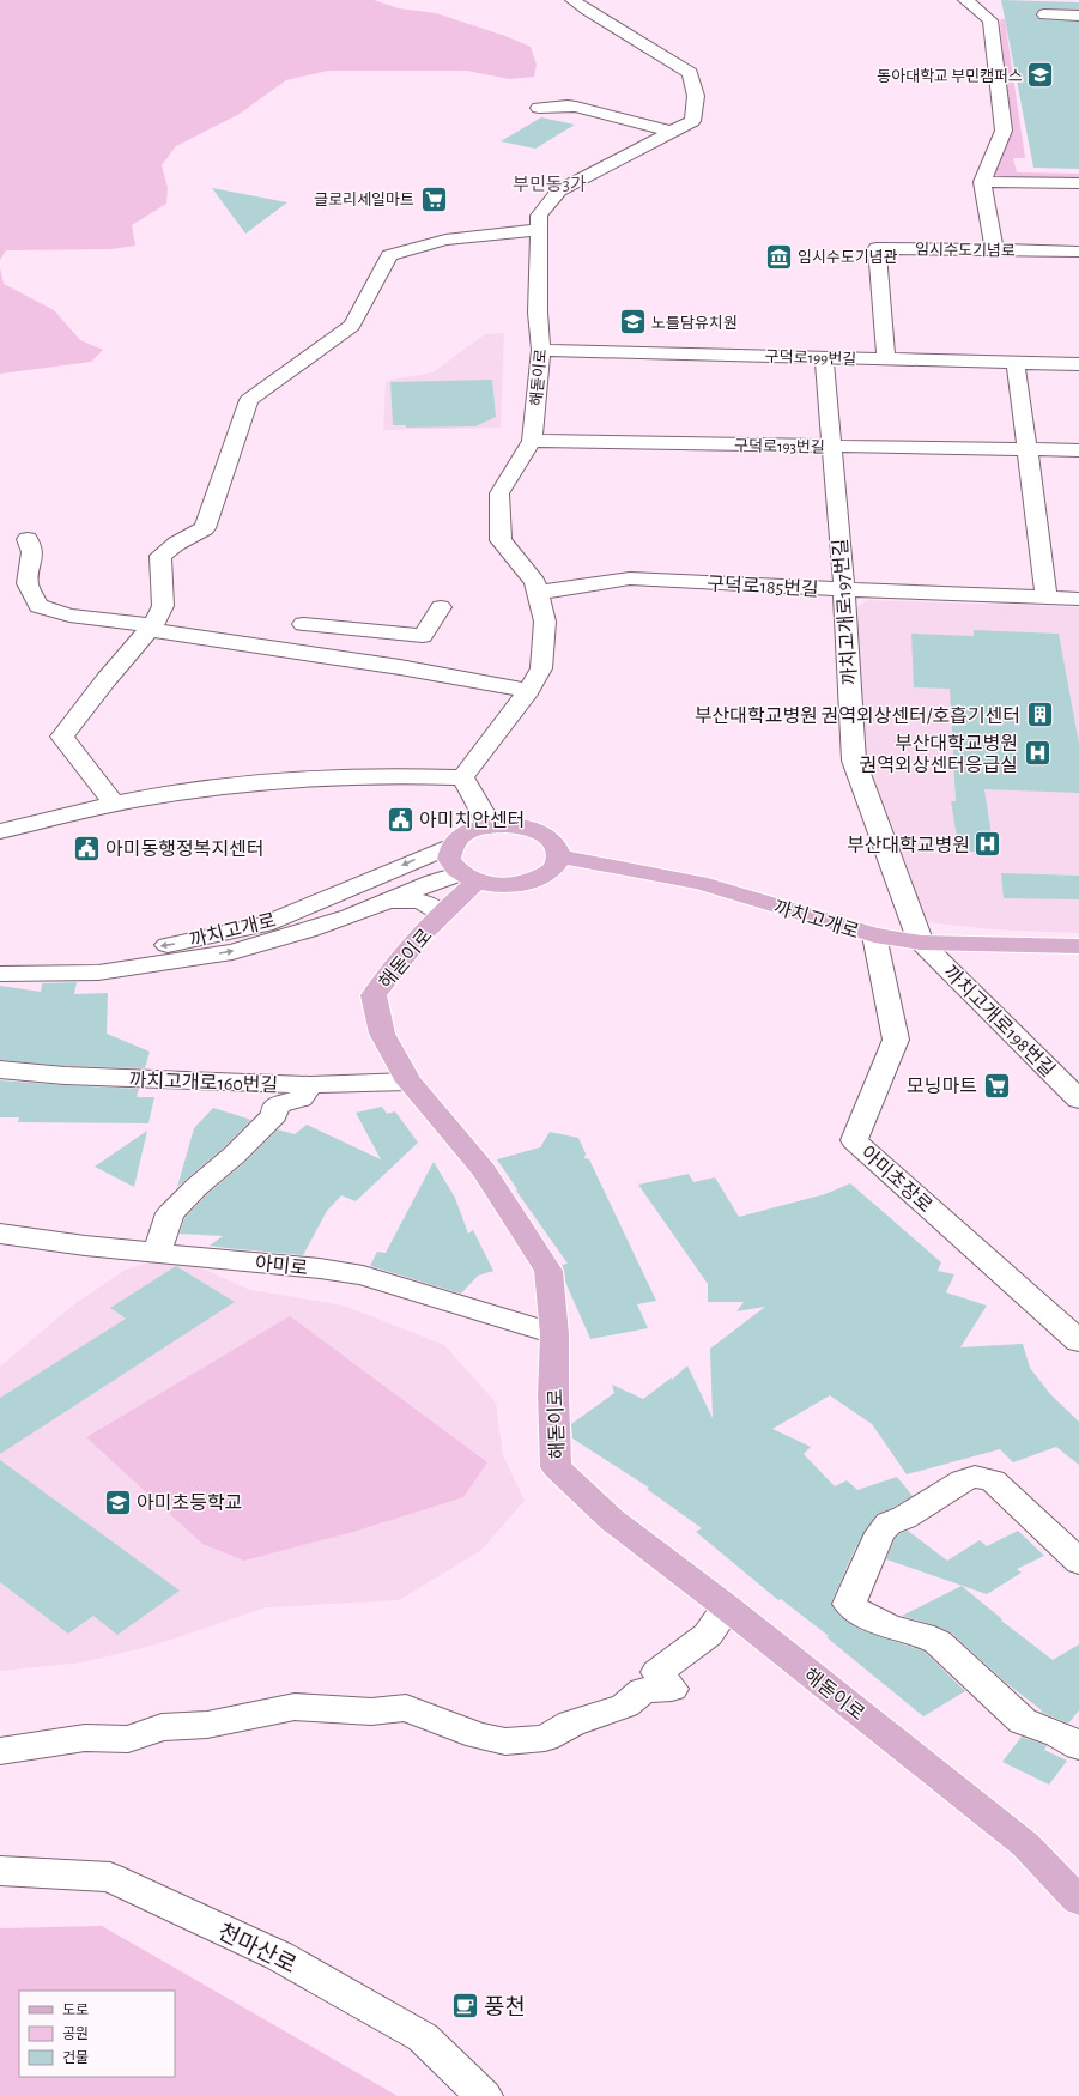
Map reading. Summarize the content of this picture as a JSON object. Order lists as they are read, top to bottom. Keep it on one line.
{"streets":{"main road":["해돋이로","까치고개로"],"street":["임시수도기념로","구덕로199번길","구덕로193번길","구덕로185번길","까치고개로197번길","까치고개로198번길","까치고개로160번길","아미초장로","아미로","천마산로"]},"crossings":[["임시수도기념로","구덕로199번길"],["구덕로199번길","해돋이로"],["구덕로199번길","까치고개로197번길"],["해돋이로","구덕로193번길"],["해돋이로","구덕로185번길"],["해돋이로","까치고개로160번길"],["해돋이로","아미로"],["구덕로193번길","까치고개로197번길"],["구덕로185번길","까치고개로197번길"],["까치고개로197번길","까치고개로"],["까치고개로197번길","까치고개로198번길"],["까치고개로","까치고개로198번길"],["까치고개로","아미초장로"]],"one_way":["까치고개로"],"districts":["부민동3가"],"places":{"school or university":["동아대학교 부민캠퍼스","노틀담유치원","아미초등학교"],"supermarket":["글로리세일마트","모닝마트"],"museum":["임시수도기념관"],"building":["부산대학교병원 권역외상센터/호흡기센터"],"hospital":["부산대학교병원 권역외상센터응급실","부산대학교병원"],"public building":["아미치안센터","아미동행정복지센터"],"cafe":["풍천"]},"legend":["도로","공원","건물"]}
